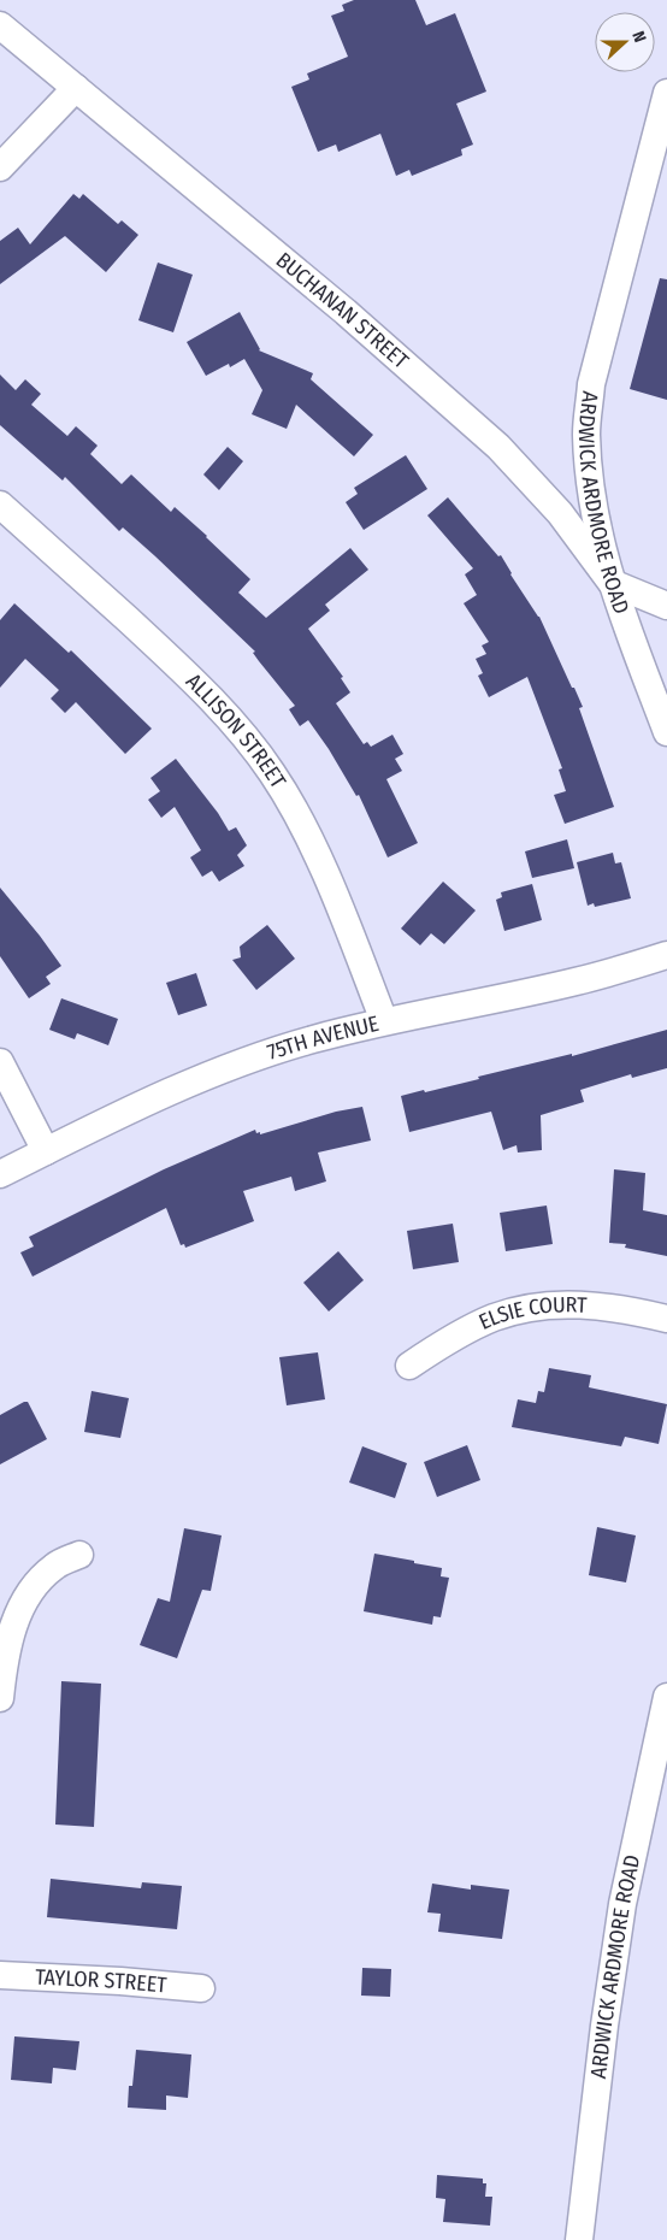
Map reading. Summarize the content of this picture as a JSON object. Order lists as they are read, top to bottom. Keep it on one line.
{"streets":{"street":["BUCHANAN STREET","ARDWICK ARDMORE ROAD","ALLISON STREET","75TH AVENUE","ELSIE COURT","TAYLOR STREET"]},"crossings":[["BUCHANAN STREET","ARDWICK ARDMORE ROAD"],["ALLISON STREET","75TH AVENUE"]],"north":"right"}
